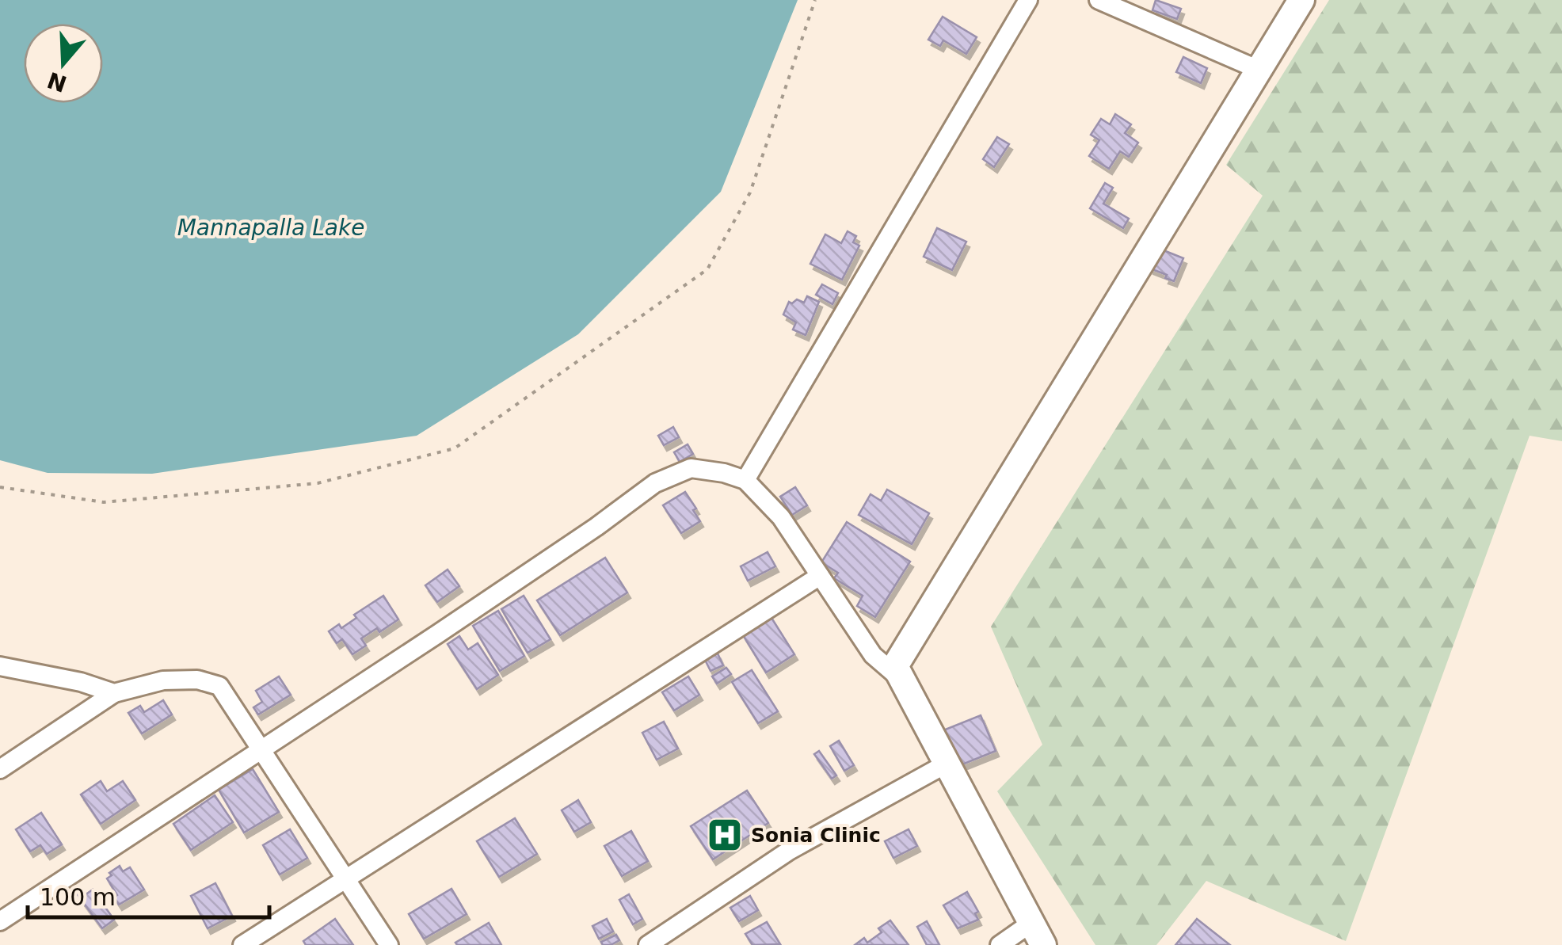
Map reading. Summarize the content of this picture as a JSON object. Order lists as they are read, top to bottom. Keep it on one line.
{"water":["Mannapalla Lake"],"places":{"hospital":["Sonia Clinic"]},"scale_bar":"100 m","north":"bottom"}
